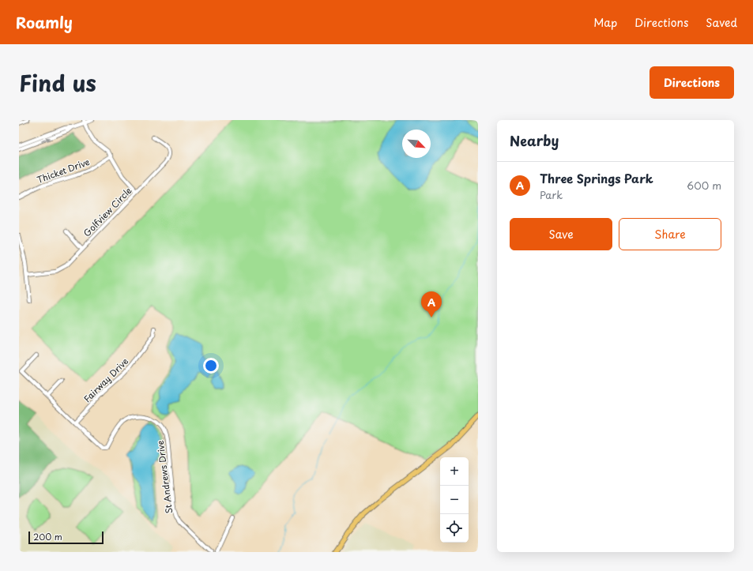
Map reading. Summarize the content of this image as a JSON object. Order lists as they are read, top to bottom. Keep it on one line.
{"streets":{"street":["Thicket Drive","Golfview Circle","Fairway Drive","St Andrews Drive"]},"crossings":[["Fairway Drive","St Andrews Drive"]],"scale_bar":"200 m","north":"bottom right","page":{"header":"Roamly","nav":["Map","Directions","Saved"],"title":"Find us","buttons":["Directions",["Save","Share"]],"heading":"Nearby","list":[{"mark":"A","name":"Three Springs Park","note":"Park","value":"600 m"}],"pins":"A","map_buttons":["+","−"],"scale":"200 m"}}
